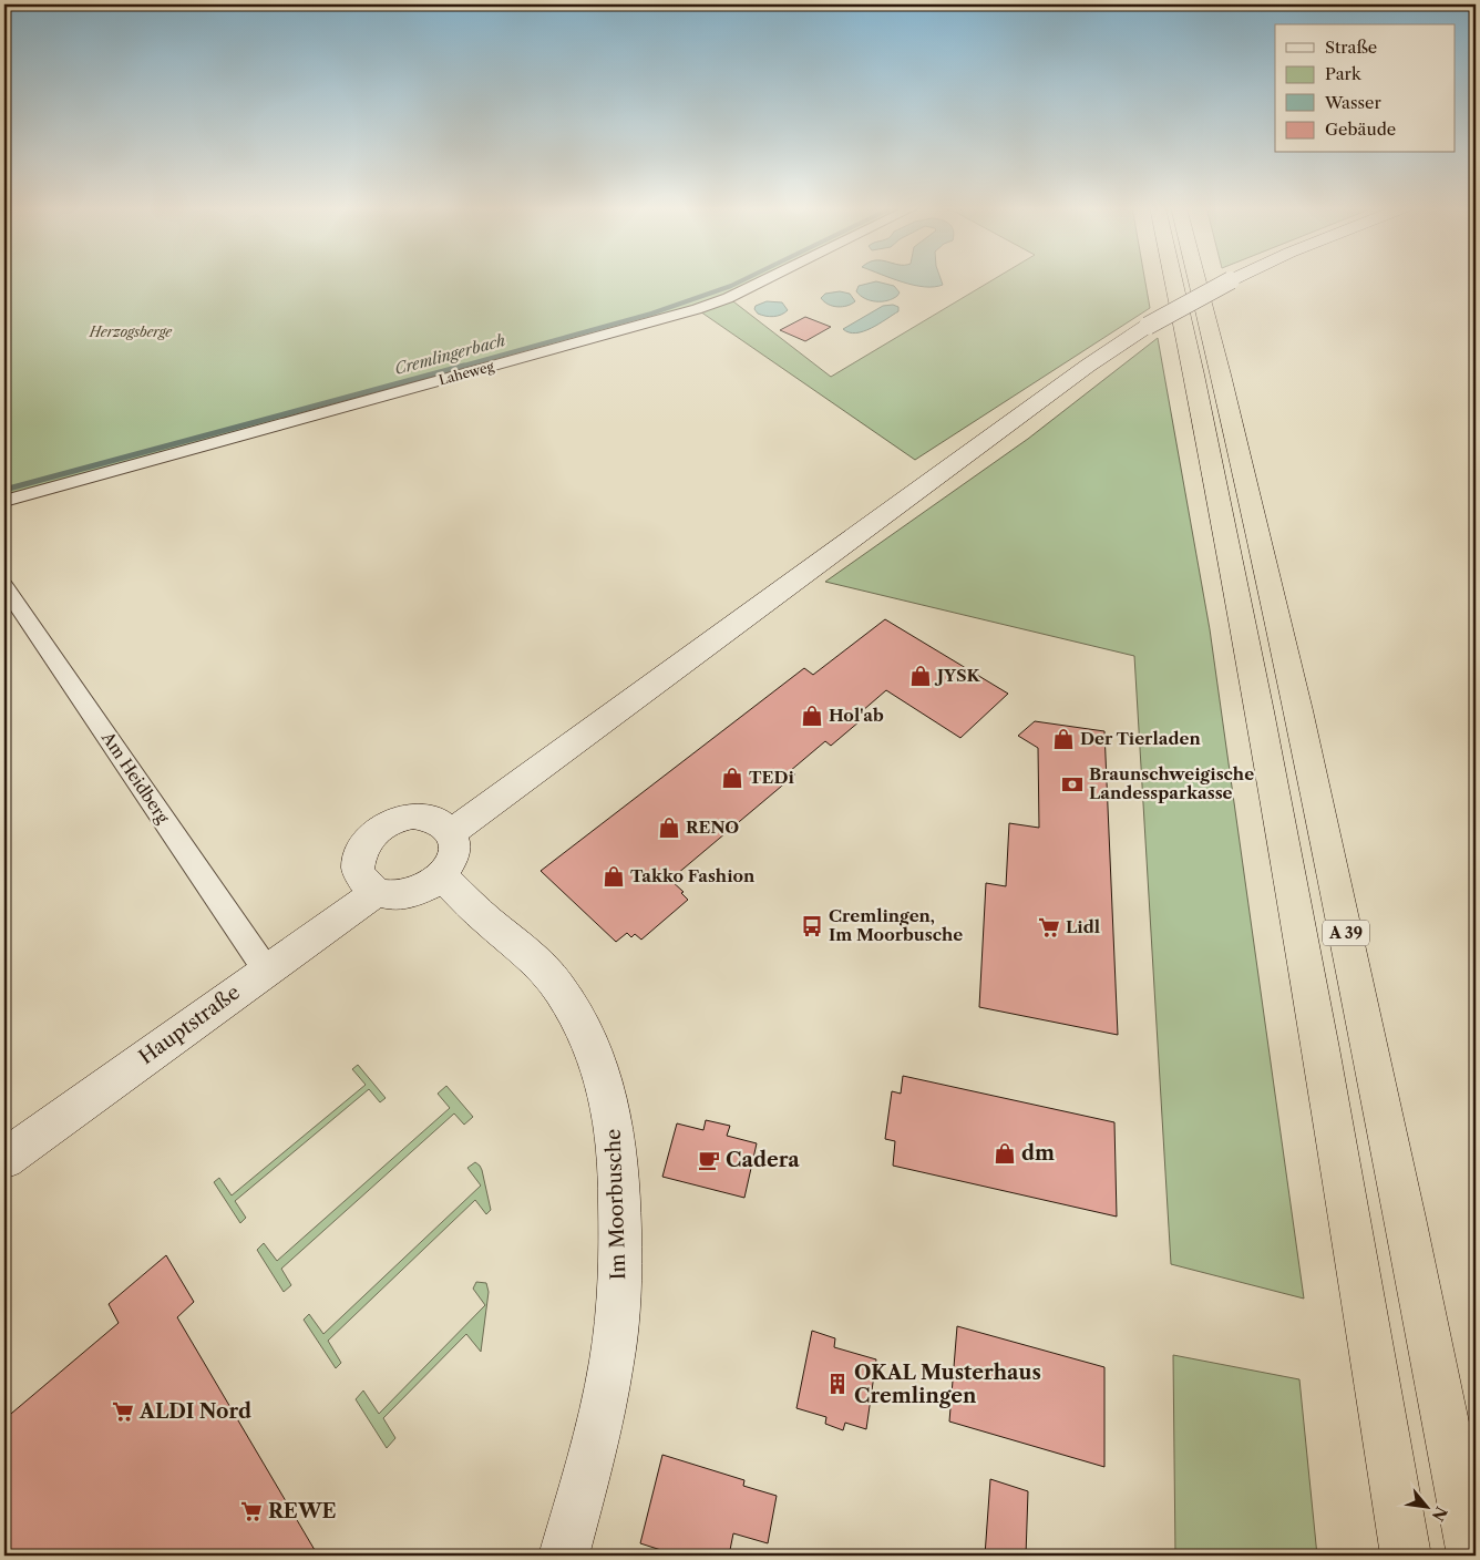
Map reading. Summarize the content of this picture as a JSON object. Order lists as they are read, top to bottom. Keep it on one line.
{"streets":{"highway":["A 39"],"street":["Laheweg","Am Heidberg","Hauptstraße","Im Moorbusche"]},"crossings":[["Am Heidberg","Hauptstraße"],["Hauptstraße","Im Moorbusche"]],"water":["Cremlingerbach"],"parks":["Herzogsberge"],"places":{"shop":["JYSK","Hol'ab","Der Tierladen","TEDi","RENO","Takko Fashion","dm"],"bank":["Braunschweigische Landessparkasse"],"bus stop":["Cremlingen, Im Moorbusche"],"supermarket":["Lidl","ALDI Nord","REWE"],"cafe":["Cadera"],"building":["OKAL Musterhaus Cremlingen"]},"legend":["Straße","Park","Wasser","Gebäude"],"north":"bottom right"}
